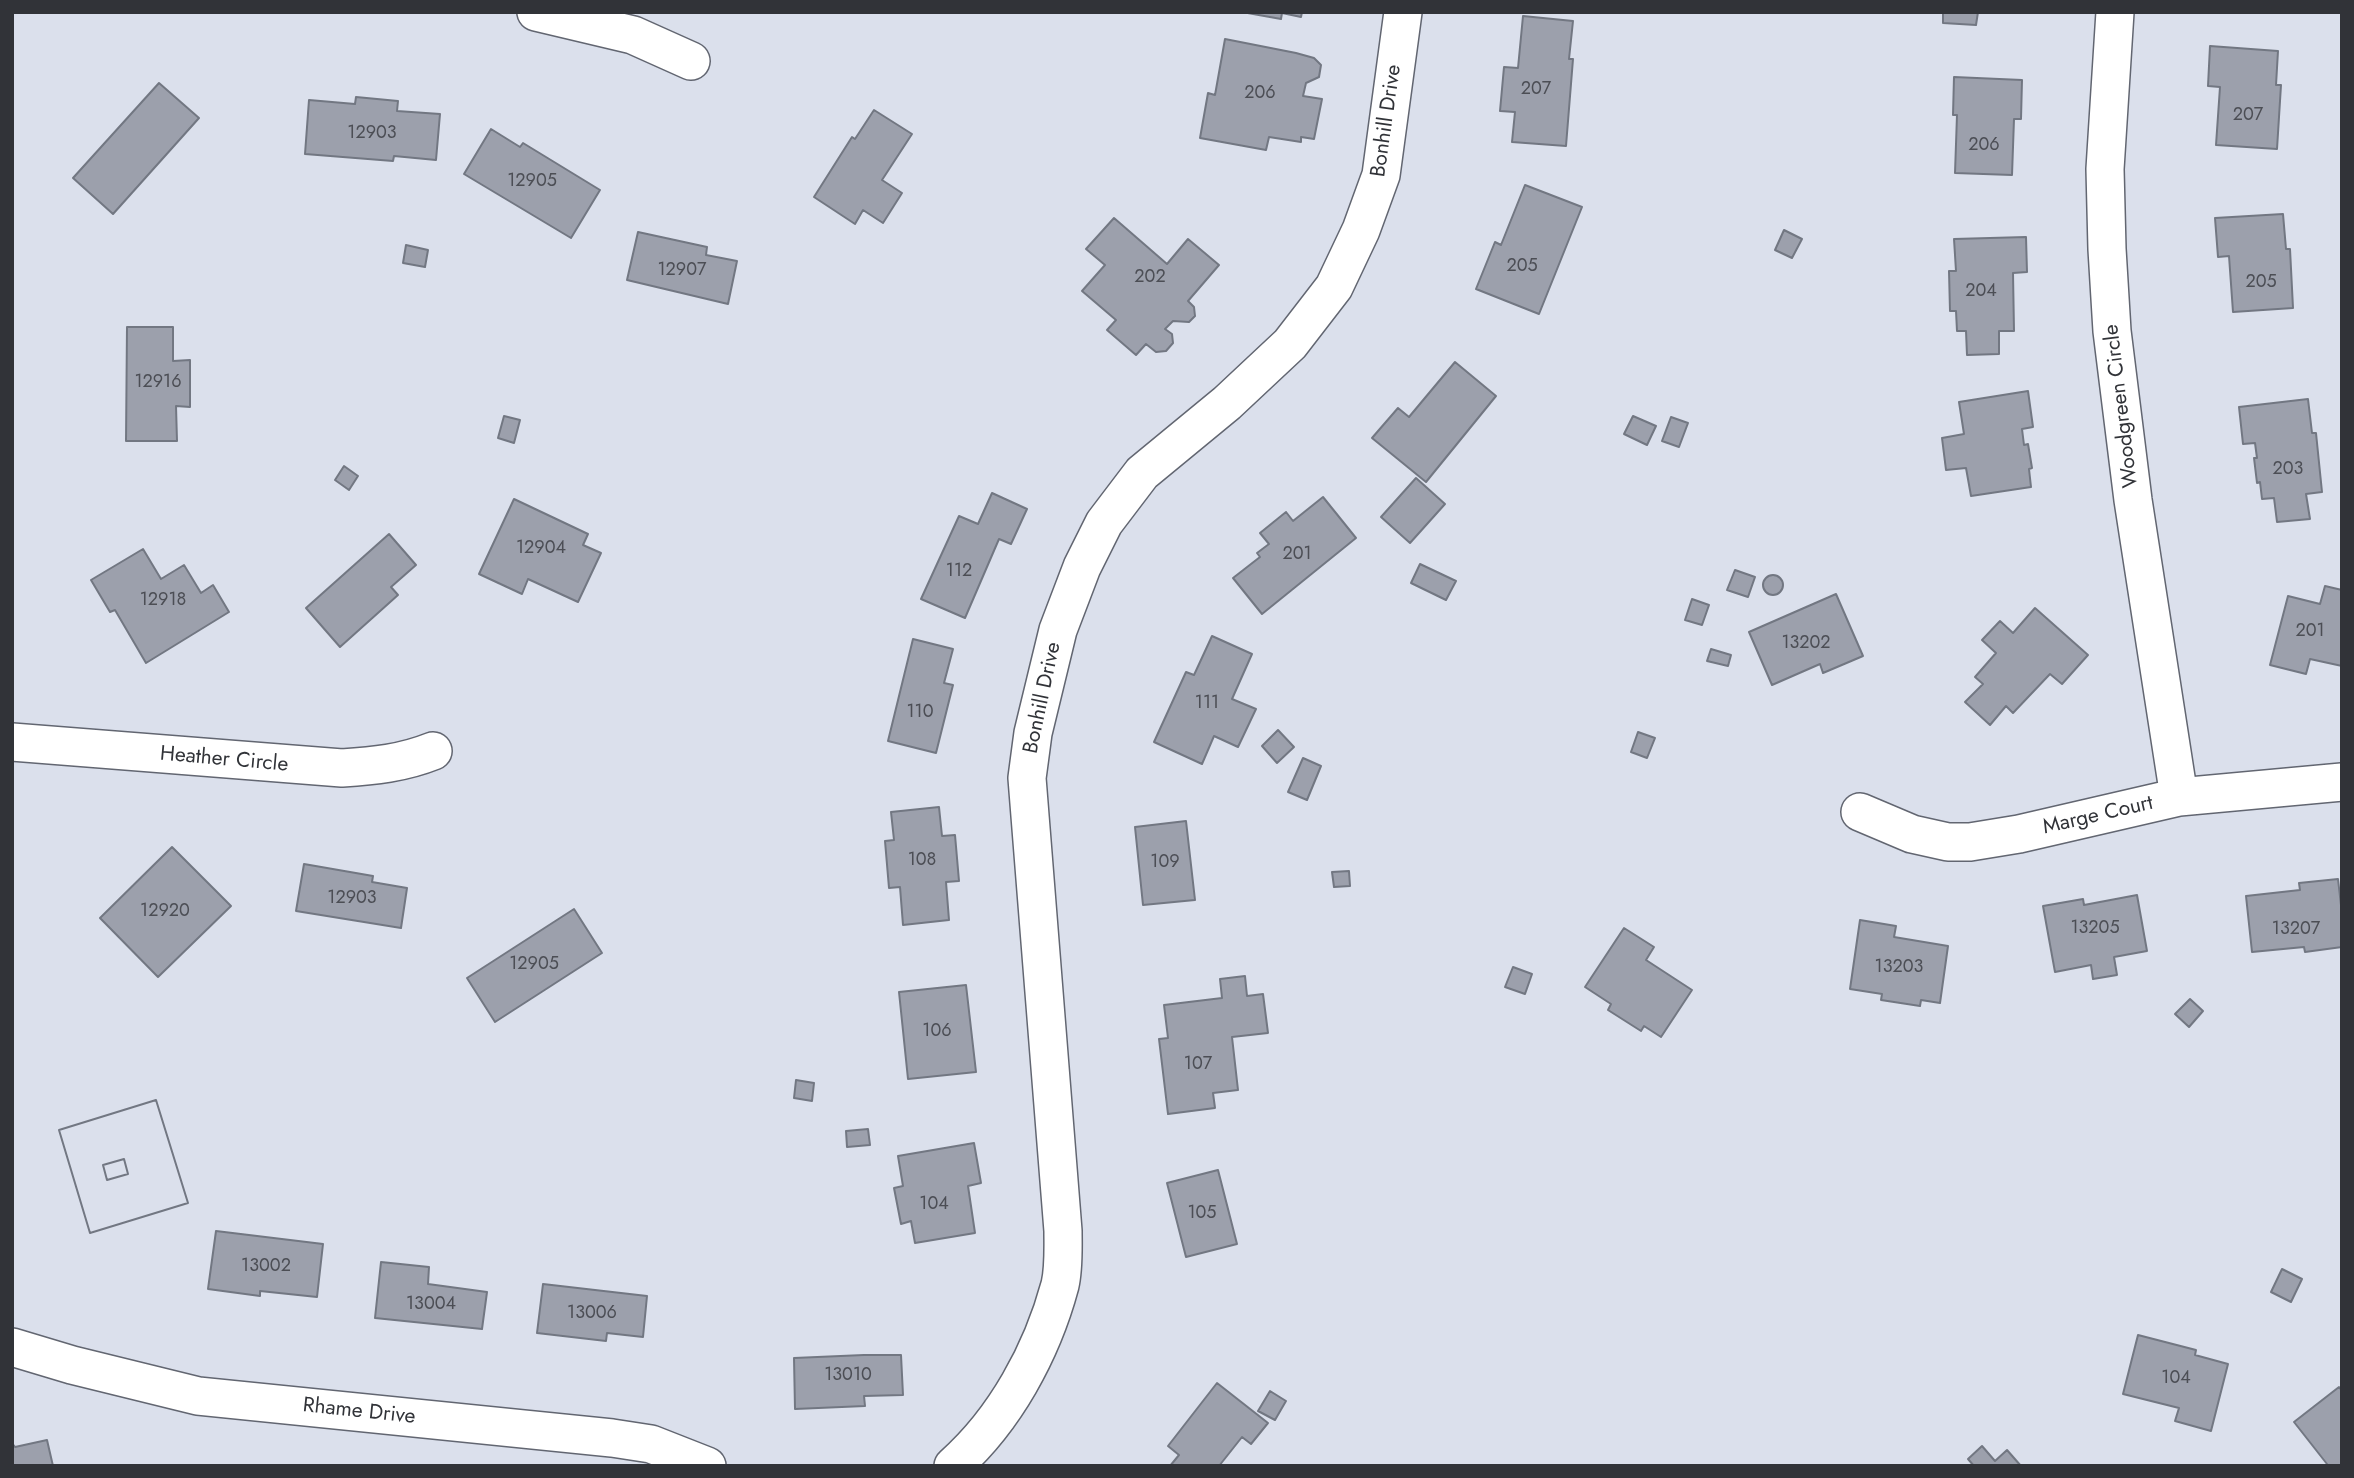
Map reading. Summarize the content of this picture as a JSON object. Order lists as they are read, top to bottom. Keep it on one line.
{"streets":{"street":["Bonhill Drive","Woodgreen Circle","Heather Circle","Marge Court","Rhame Drive"]},"crossings":[["Woodgreen Circle","Marge Court"]],"house_numbers":["207","206","207","12903","206","12905","205","12907","202","205","204","12916","203","12904","201","112","12918","201","13202","111","110","108","109","12903","12920","13205","13207","12905","13203","106","107","104","105","13002","13004","13006","13010","104"]}
